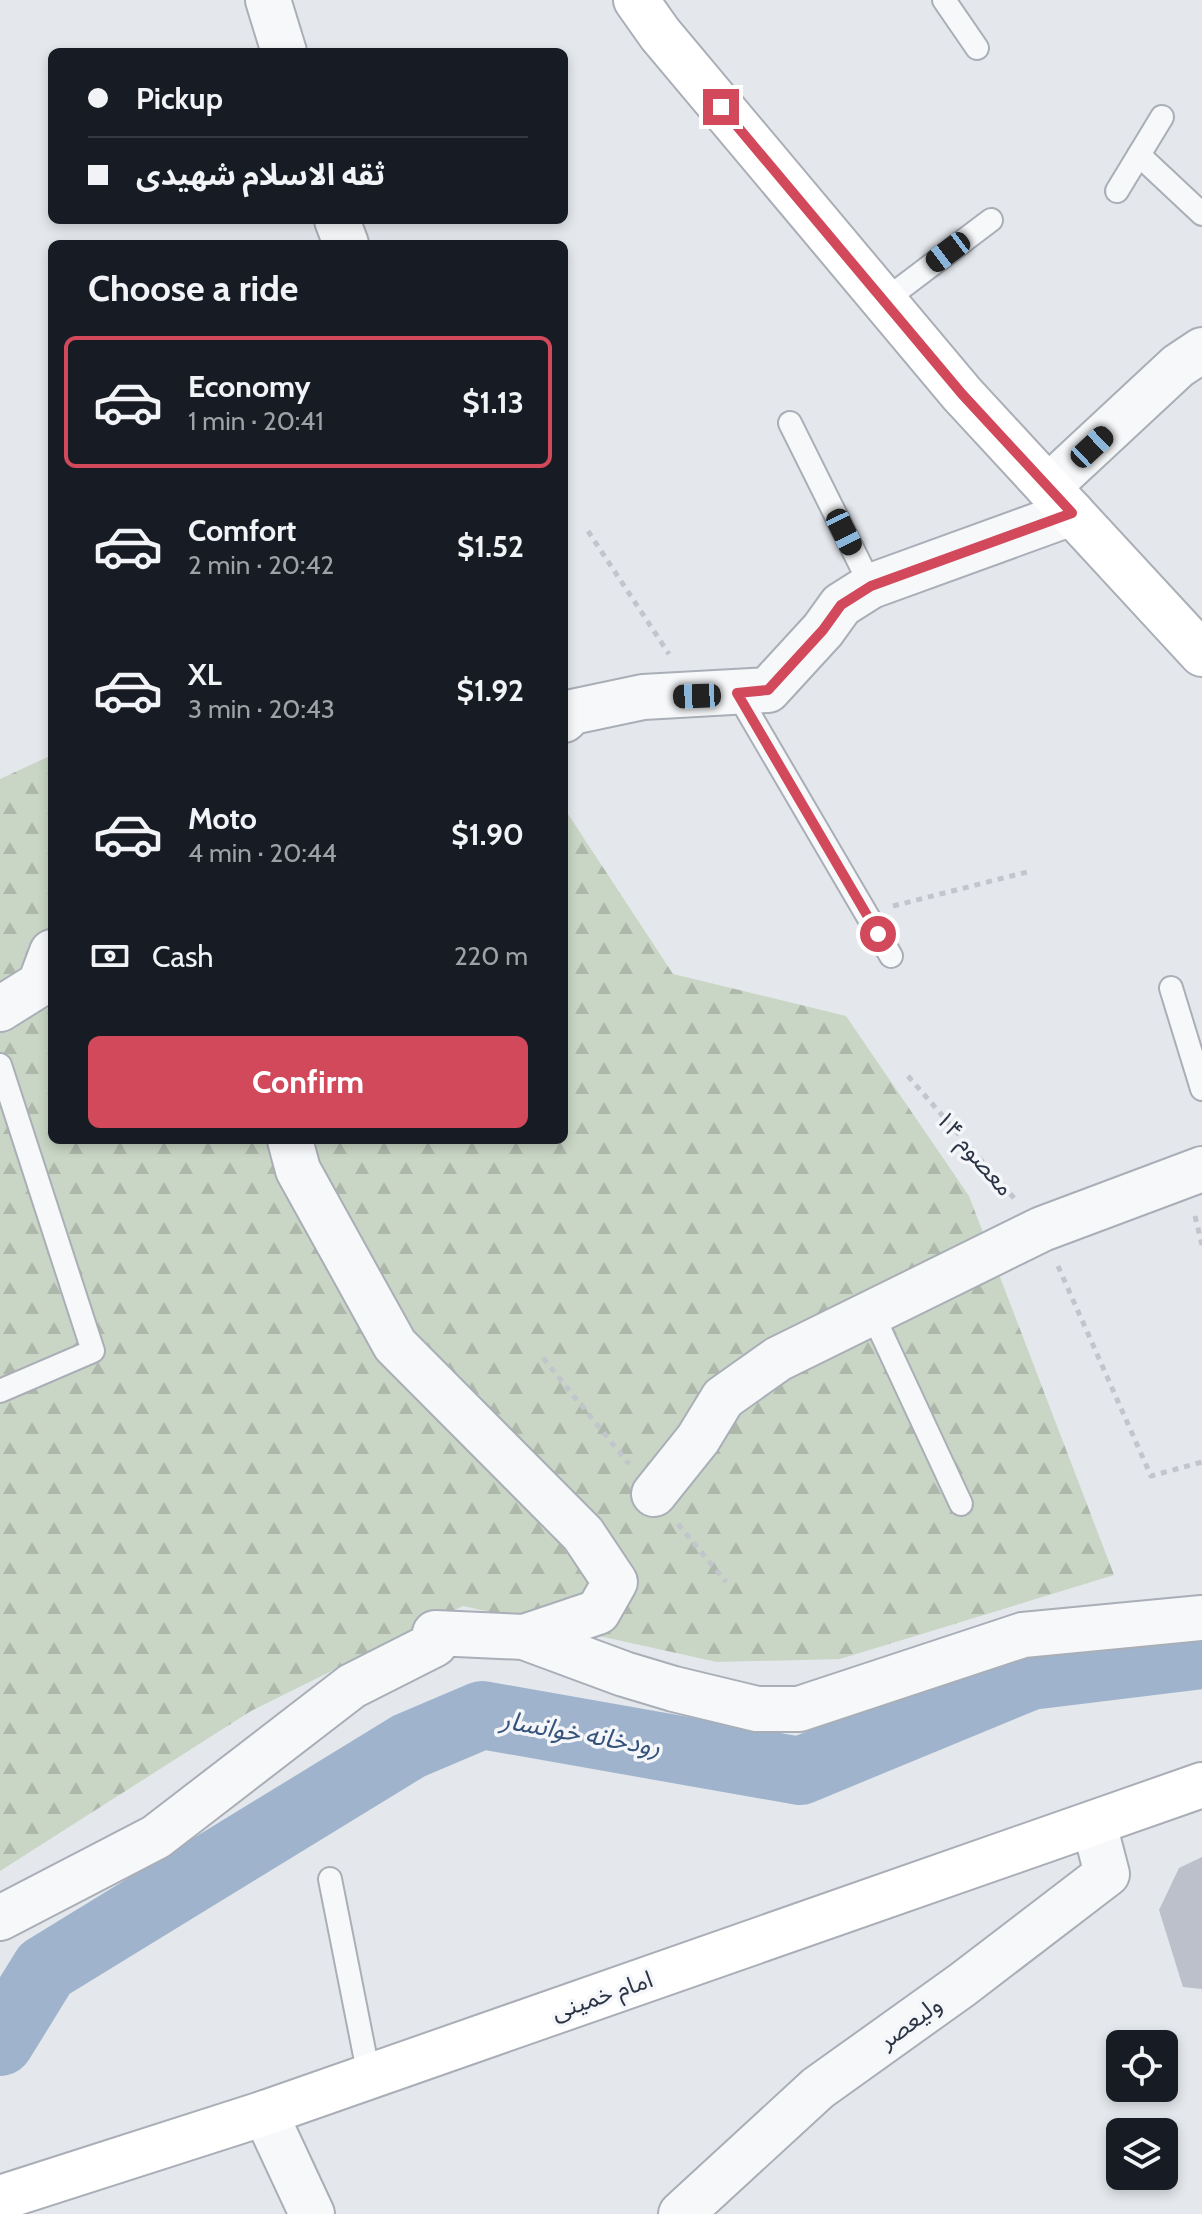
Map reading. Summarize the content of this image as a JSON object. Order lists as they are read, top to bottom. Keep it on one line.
{"streets":{"main road":["امام خمینی"],"street":["ولیعصر"],"path":["۱۴ معصوم"]},"crossings":[["امام خمینی","ولیعصر"]],"water":["رودخانه خوانسار"],"page":{"banner":["Pickup","ثقه الاسلام شهیدی"],"heading":"Choose a ride","list":[{"name":"Economy","note":"1 min · 20:41","value":"$1.13"},{"name":"Comfort","note":"2 min · 20:42","value":"$1.52"},{"name":"XL","note":"3 min · 20:43","value":"$1.92"},{"name":"Moto","note":"4 min · 20:44","value":"$1.90"}],"pay":["Cash","220 m"],"buttons":"Confirm"}}
